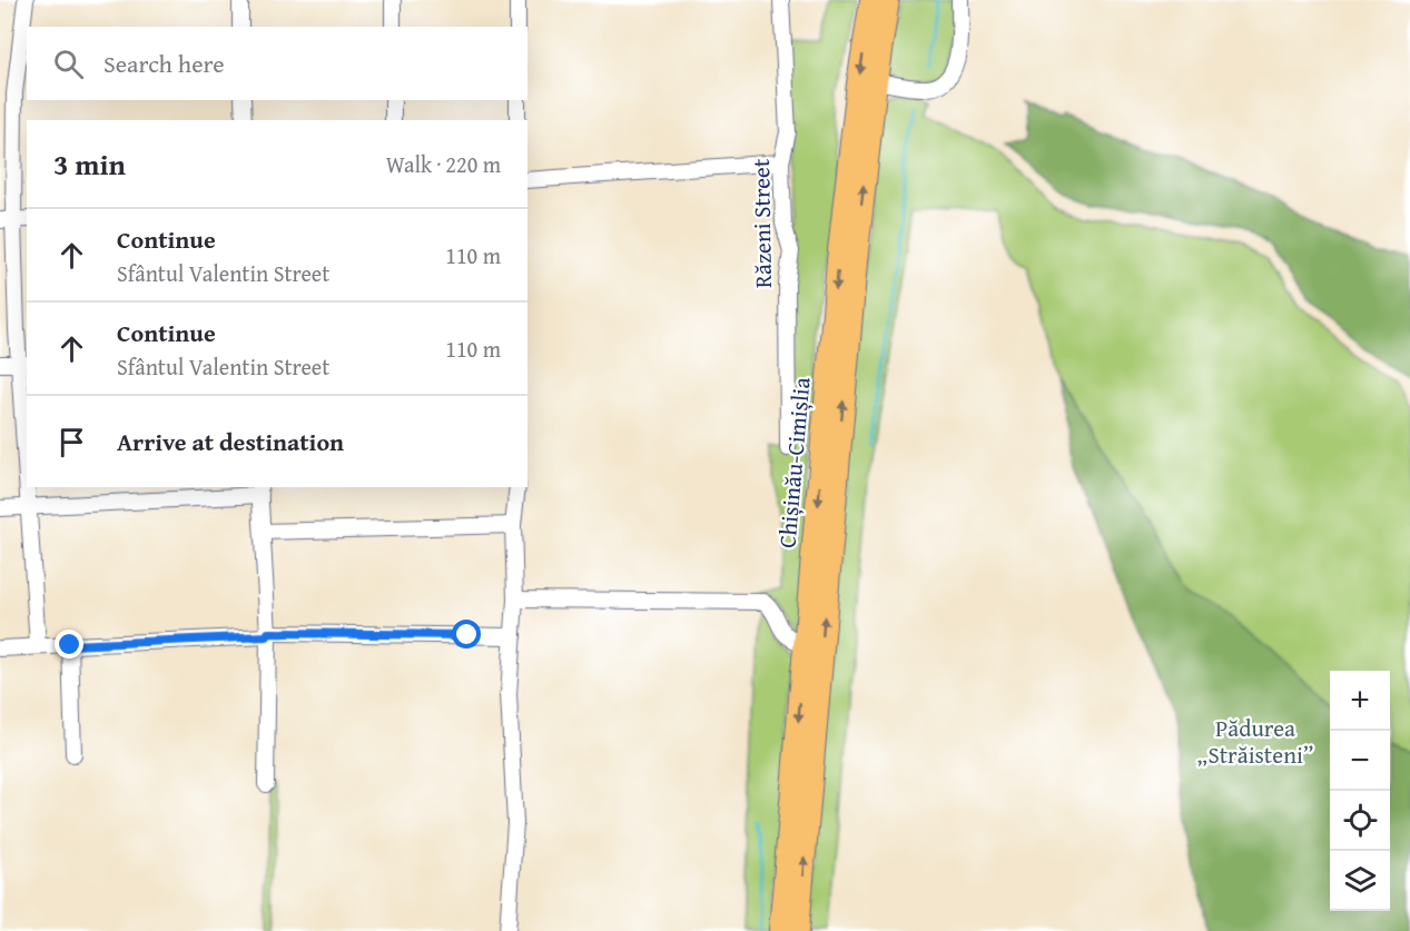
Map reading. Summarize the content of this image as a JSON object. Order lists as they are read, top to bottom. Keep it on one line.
{"streets":{"highway":["Chișinău-Cimișlia"],"street":["Răzeni Street"]},"parks":["Pădurea „Străisteni”"],"page":{"search":"Search here","heading":["3 min","Walk · 220 m"],"list":[["Continue","Sfântul Valentin Street","110 m"],["Continue","Sfântul Valentin Street","110 m"],"Arrive at destination"],"map_buttons":["+","−"]}}
